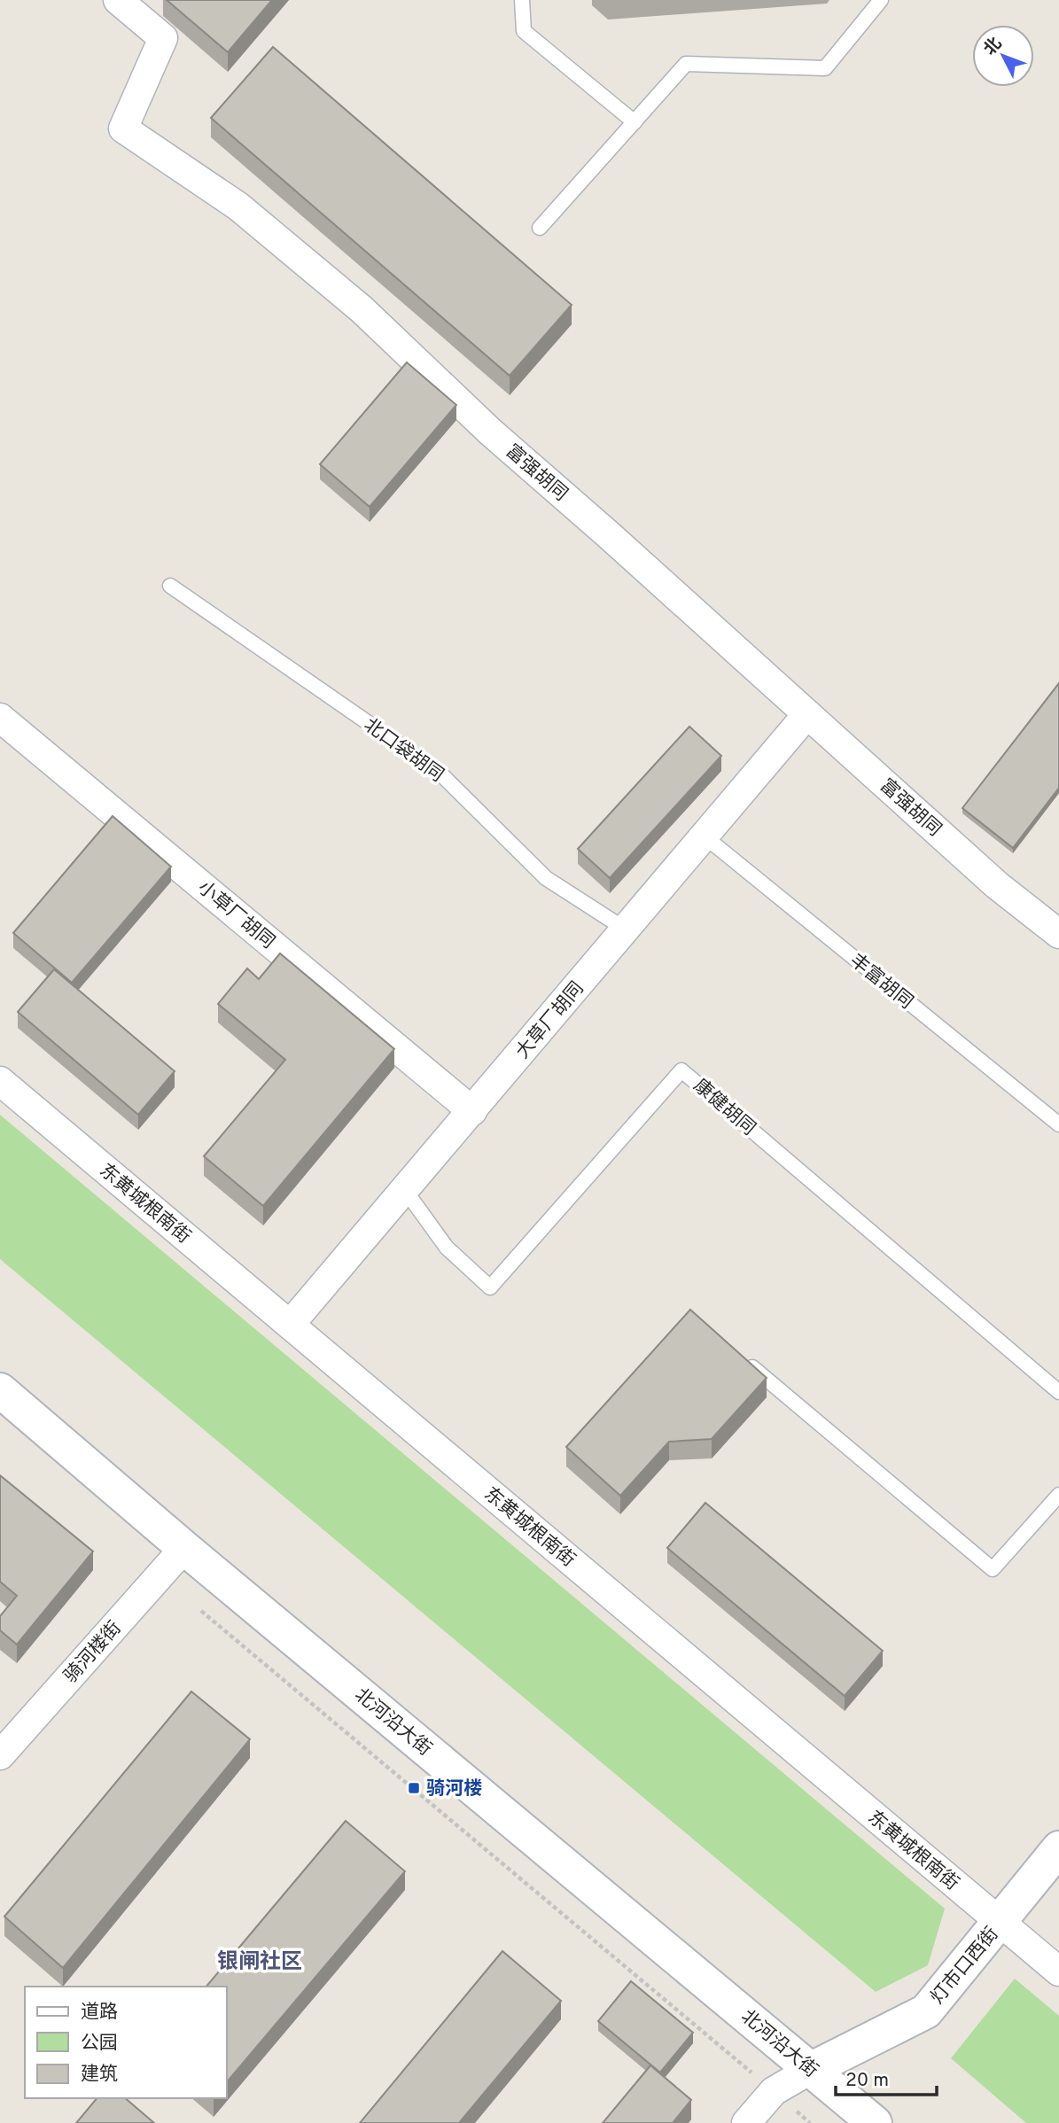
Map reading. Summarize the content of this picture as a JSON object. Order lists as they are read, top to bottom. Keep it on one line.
{"streets":{"main road":["北河沿大街","灯市口西街"],"street":["富强胡同","小草厂胡同","大草厂胡同","东黄城根南街","骑河楼街"],"lane":["北口袋胡同","丰富胡同","康健胡同"]},"crossings":[["富强胡同","大草厂胡同"],["北口袋胡同","大草厂胡同"],["小草厂胡同","大草厂胡同"],["丰富胡同","大草厂胡同"],["大草厂胡同","康健胡同"],["大草厂胡同","东黄城根南街"],["东黄城根南街","灯市口西街"],["骑河楼街","北河沿大街"],["北河沿大街","灯市口西街"]],"districts":["银闸社区"],"places":{"transit":["骑河楼"]},"legend":["道路","公园","建筑"],"scale_bar":"20 m","north":"top left"}
